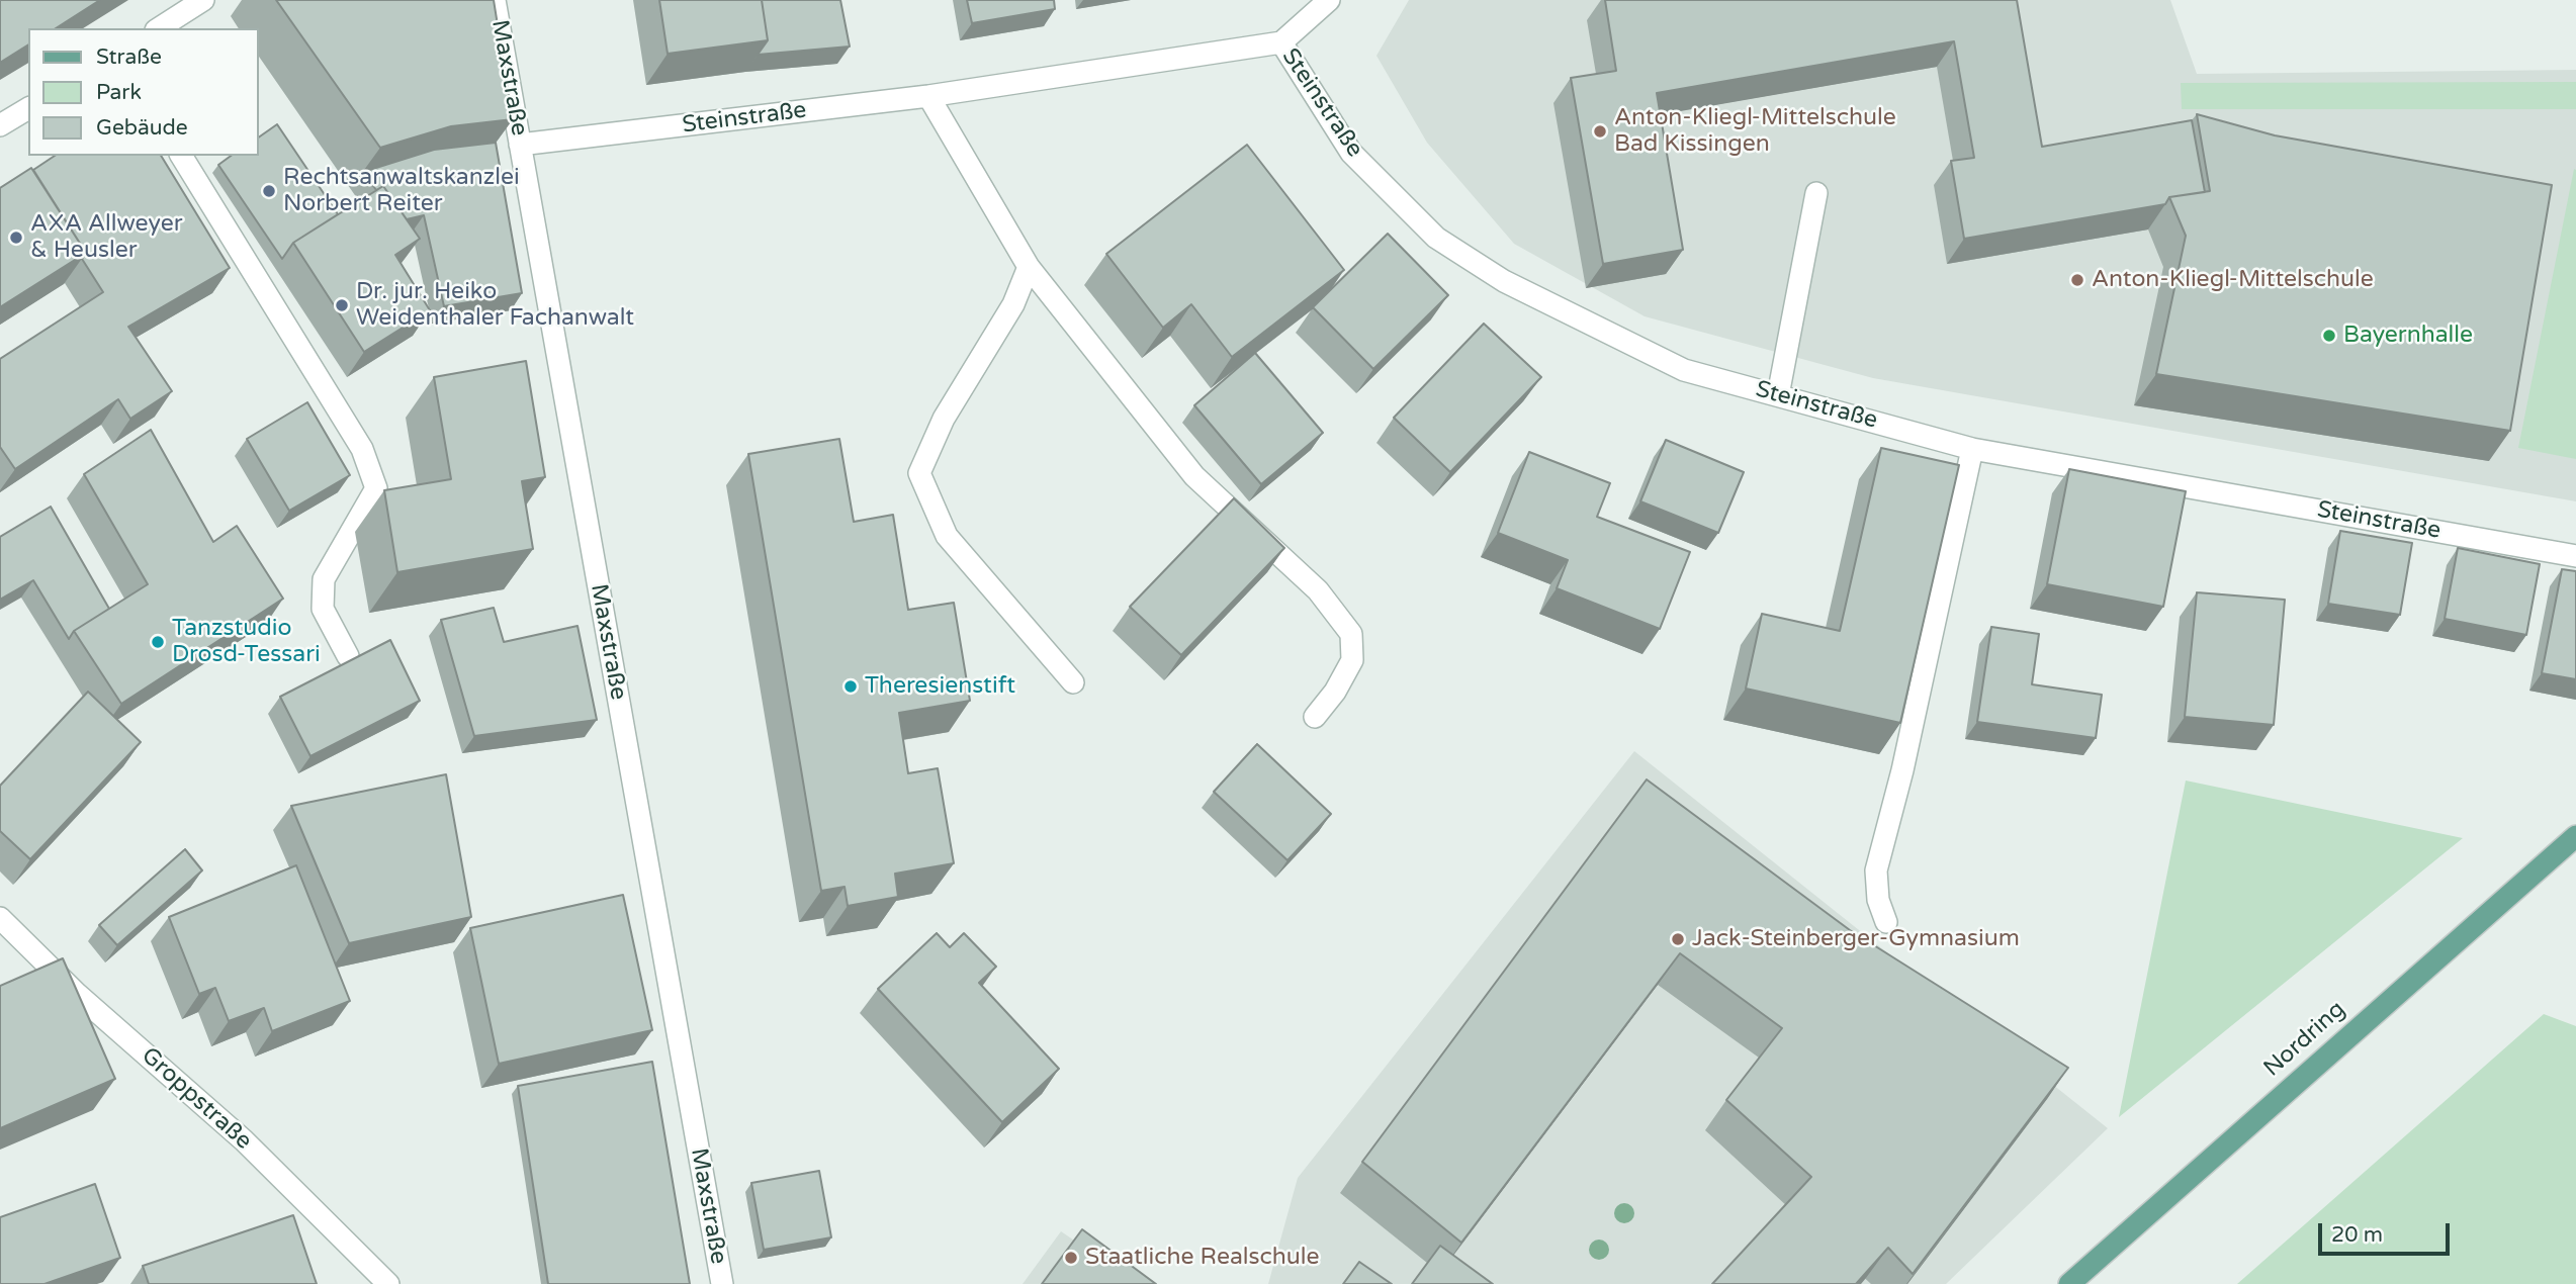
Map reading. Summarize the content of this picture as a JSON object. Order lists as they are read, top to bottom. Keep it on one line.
{"streets":{"main road":["Nordring"],"street":["Maxstraße","Steinstraße","Groppstraße"]},"crossings":[["Maxstraße","Steinstraße"]],"places":["Anton-Kliegl-Mittelschule Bad Kissingen","Rechtsanwaltskanzlei Norbert Reiter","AXA Allweyer & Heusler","Anton-Kliegl-Mittelschule","Dr. jur. Heiko Weidenthaler Fachanwalt","Bayernhalle","Tanzstudio Drosd-Tessari","Theresienstift","Jack-Steinberger-Gymnasium","Staatliche Realschule"],"legend":["Straße","Park","Gebäude"],"scale_bar":"20 m"}
